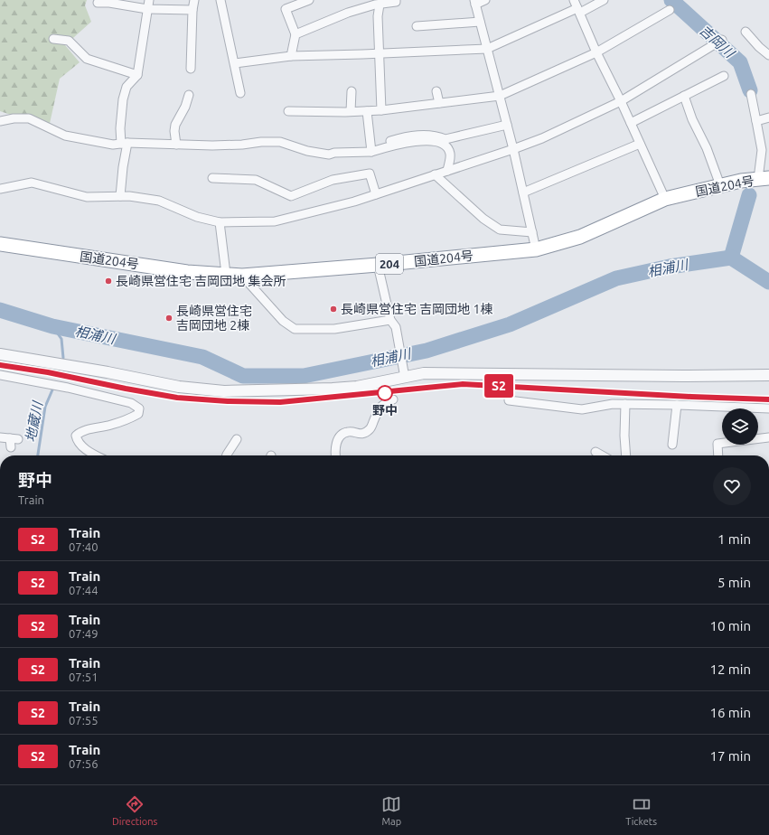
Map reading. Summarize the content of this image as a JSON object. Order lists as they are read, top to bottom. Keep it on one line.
{"streets":{"highway":["国道204号","204"]},"water":["吉岡川","相浦川","地蔵川"],"places":["長崎県営住宅 吉岡団地 集会所","長崎県営住宅 吉岡団地 1棟","長崎県営住宅 吉岡団地 2棟","野中"],"page":{"on_map":"S2","heading":["野中","Train"],"list":[{"mark":"S2","name":"Train","note":"07:40","value":"1 min"},{"mark":"S2","name":"Train","note":"07:44","value":"5 min"},{"mark":"S2","name":"Train","note":"07:49","value":"10 min"},{"mark":"S2","name":"Train","note":"07:51","value":"12 min"},{"mark":"S2","name":"Train","note":"07:55","value":"16 min"},{"mark":"S2","name":"Train","note":"07:56","value":"17 min"}],"tabs":["Directions","Map","Tickets"]}}
